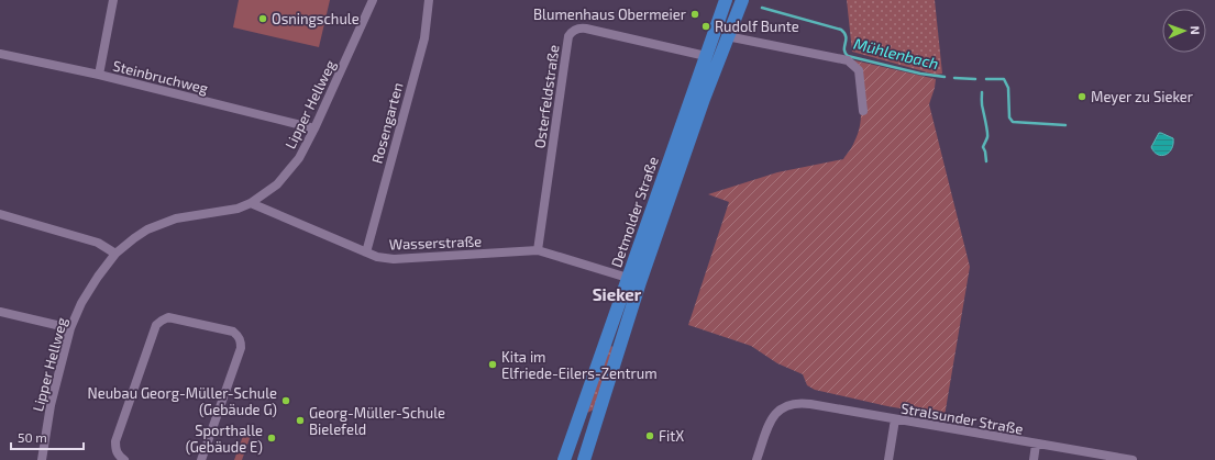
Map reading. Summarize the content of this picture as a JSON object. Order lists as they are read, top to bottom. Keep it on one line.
{"streets":{"main road":["Detmolder Straße"],"street":["Steinbruchweg","Osterfeldstraße","Lipper Hellweg","Rosengarten","Wasserstraße","Stralsunder Straße"]},"crossings":[["Steinbruchweg","Lipper Hellweg"],["Osterfeldstraße","Detmolder Straße"],["Osterfeldstraße","Wasserstraße"],["Lipper Hellweg","Wasserstraße"],["Rosengarten","Wasserstraße"],["Detmolder Straße","Wasserstraße"]],"districts":["Sieker"],"water":["Mühlenbach"],"places":["Blumenhaus Obermeier","Osningschule","Rudolf Bunte","Meyer zu Sieker","Kita im Elfriede-Eilers-Zentrum","Neubau Georg-Müller-Schule (Gebäude G)","Georg-Müller-Schule Bielefeld","FitX","Sporthalle (Gebäude E)"],"scale_bar":"50 m","north":"right"}
